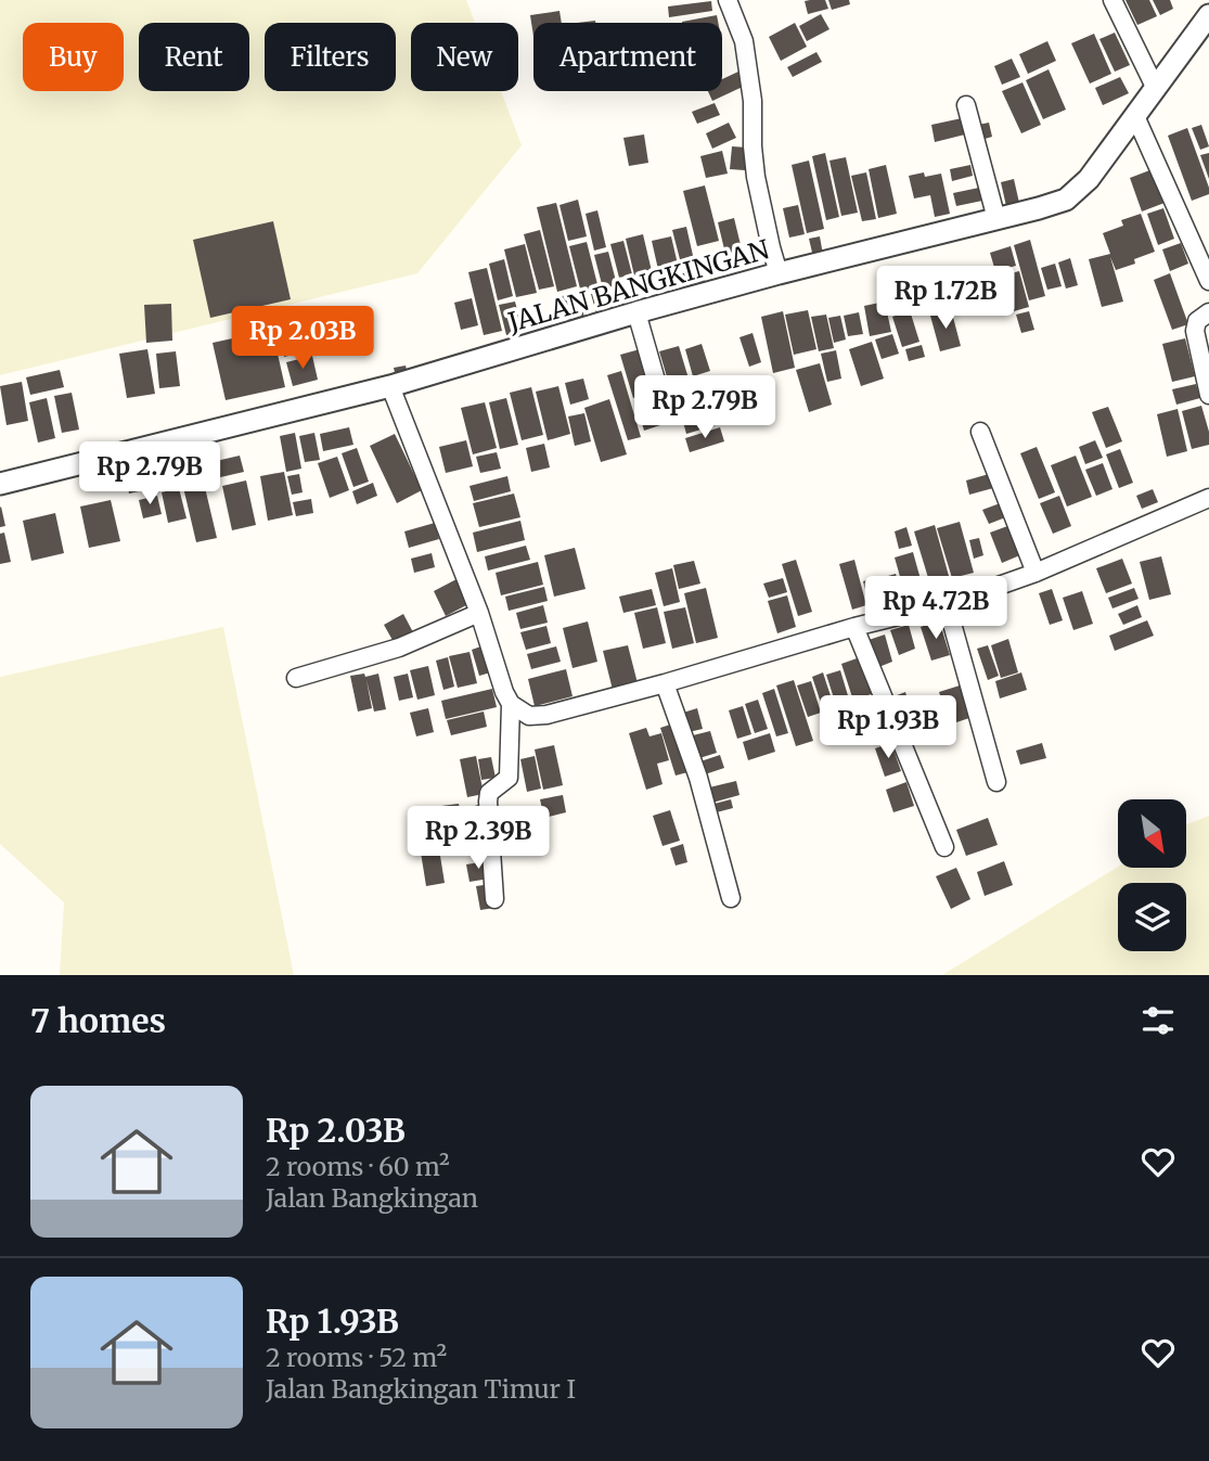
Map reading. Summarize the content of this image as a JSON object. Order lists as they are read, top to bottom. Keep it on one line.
{"streets":{"street":["JALAN BANGKINGAN"]},"north":"bottom right","page":{"chip":["Buy","Rent","Filters","New","Apartment"],"price":["Rp 1.72B","Rp 2.03B","Rp 2.79B","Rp 2.79B","Rp 4.72B","Rp 1.93B","Rp 2.39B"],"heading":"7 homes","list":[{"name":"Rp 2.03B","note":"2 rooms · 60 m² · Jalan Bangkingan"},{"name":"Rp 1.93B","note":"2 rooms · 52 m² · Jalan Bangkingan Timur I"}]}}
